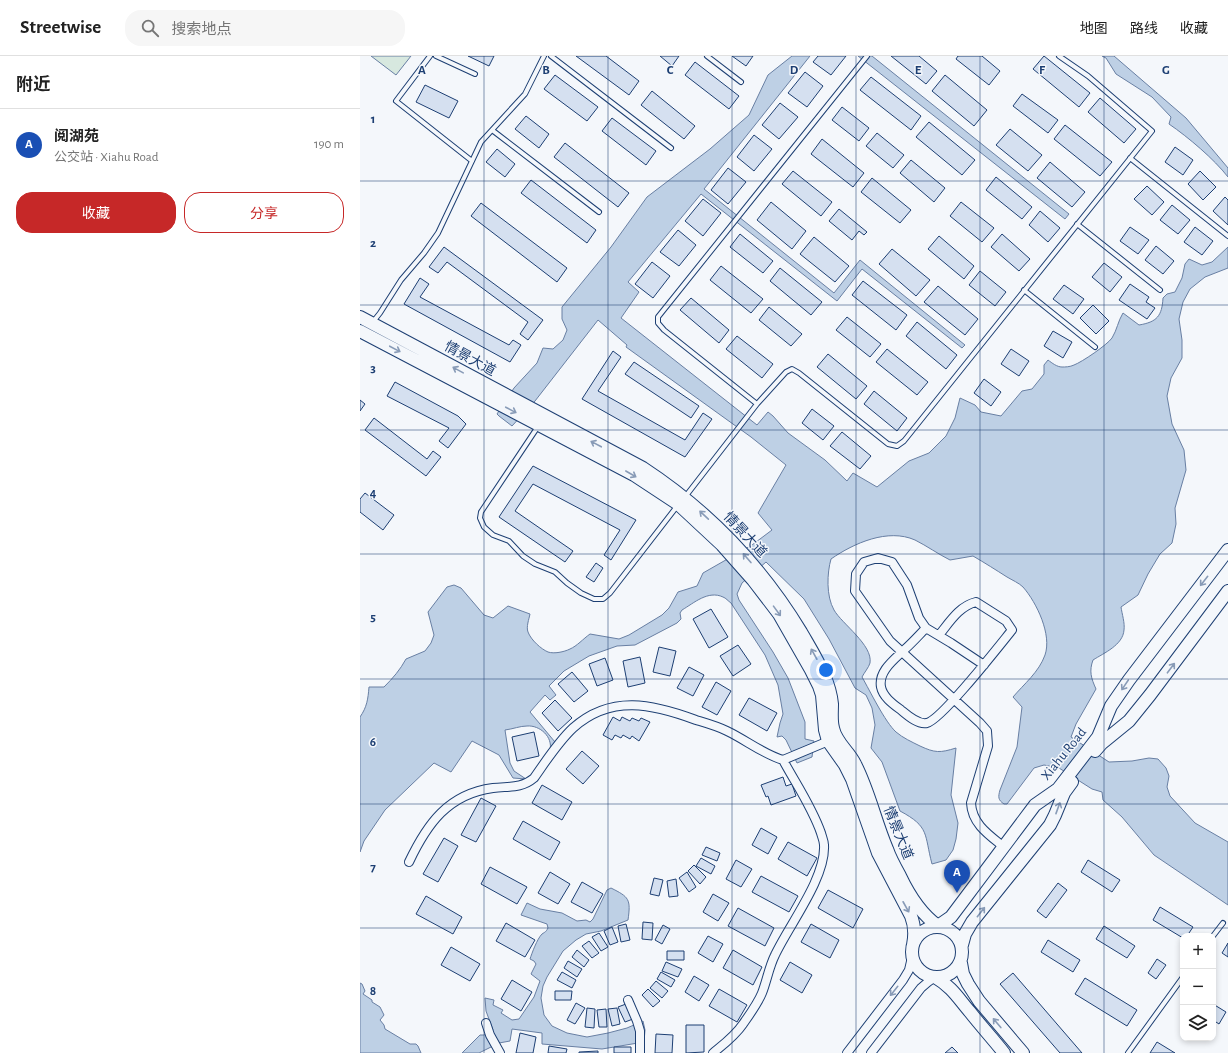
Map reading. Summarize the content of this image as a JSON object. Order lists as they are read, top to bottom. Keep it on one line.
{"streets":{"street":["情景大道","Xiahu Road"]},"crossings":[["情景大道","Xiahu Road"]],"page":{"header":"Streetwise","search":"搜索地点","nav":["地图","路线","收藏"],"heading":"附近","list":[{"mark":"A","name":"阅湖苑","note":"公交站 · Xiahu Road","value":"190 m"}],"buttons":["收藏","分享"],"pins":"A","map_buttons":["+","−"]},"grid":{"columns":["A","B","C","D","E","F","G"],"rows":["1","2","3","4","5","6","7","8"]}}
